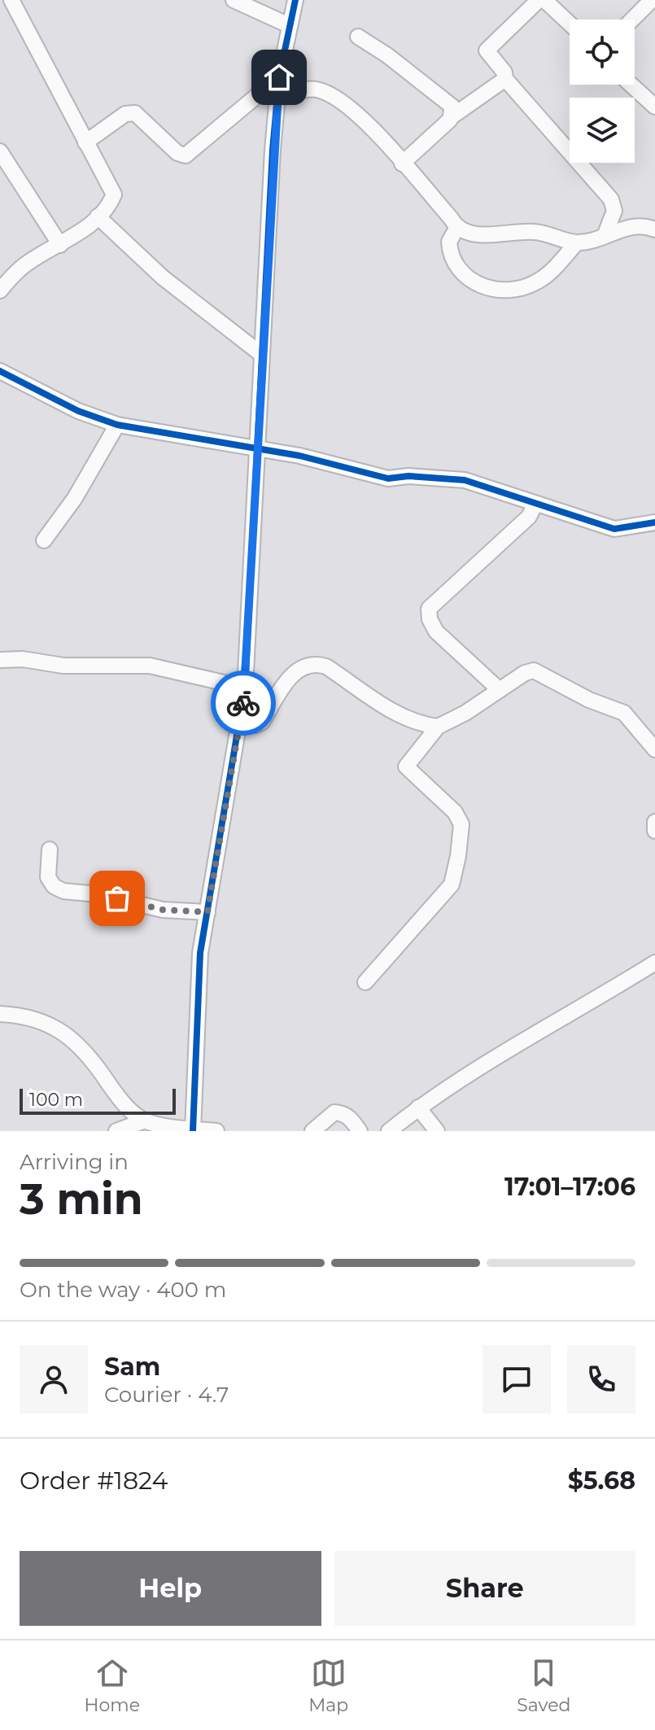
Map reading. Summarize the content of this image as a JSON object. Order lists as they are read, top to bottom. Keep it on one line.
{"scale_bar":"100 m","page":{"scale":"100 m","heading":["3 min","Arriving in","17:01–17:06"],"panel":["Sam","Courier · 4.7","Order #1824","$5.68"],"bar":"On the way · 400 m","buttons":["Help","Share"],"tabs":["Home","Map","Saved"]}}
